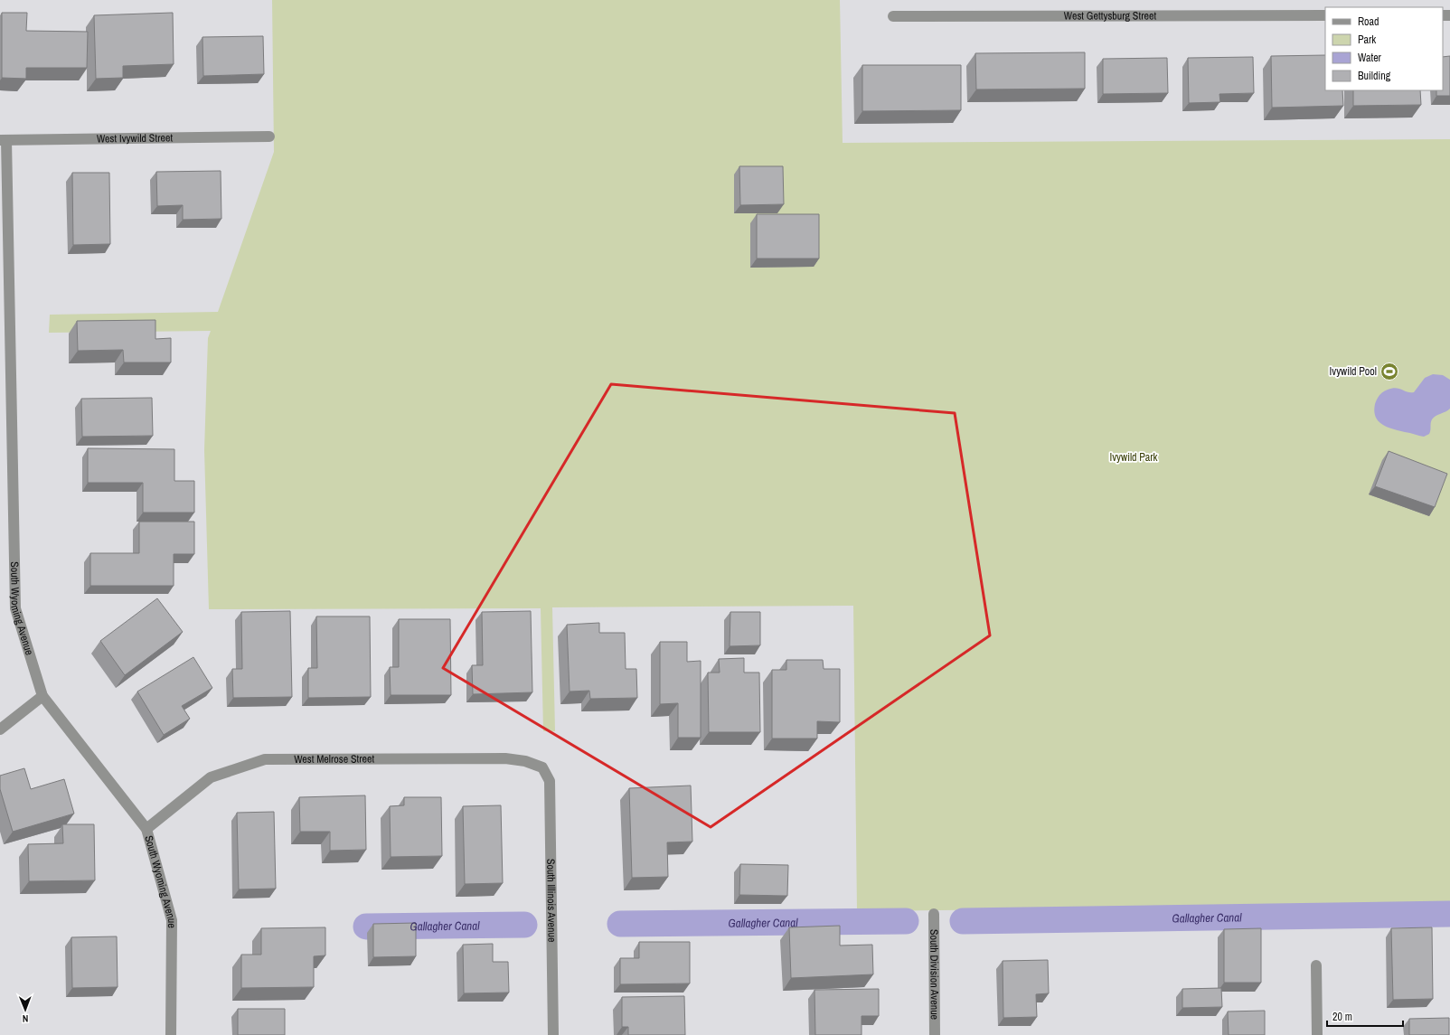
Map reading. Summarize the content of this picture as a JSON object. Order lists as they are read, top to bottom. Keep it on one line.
{"streets":{"street":["West Gettysburg Street","West Ivywild Street","South Wyoming Avenue","West Melrose Street","South Illinois Avenue","South Division Avenue"]},"crossings":[["West Ivywild Street","South Wyoming Avenue"],["South Wyoming Avenue","West Melrose Street"],["West Melrose Street","South Illinois Avenue"]],"water":["Gallagher Canal"],"parks":["Ivywild Park"],"places":{"sports":["Ivywild Pool"]},"legend":["Road","Park","Water","Building"],"scale_bar":"20 m","north":"bottom"}
